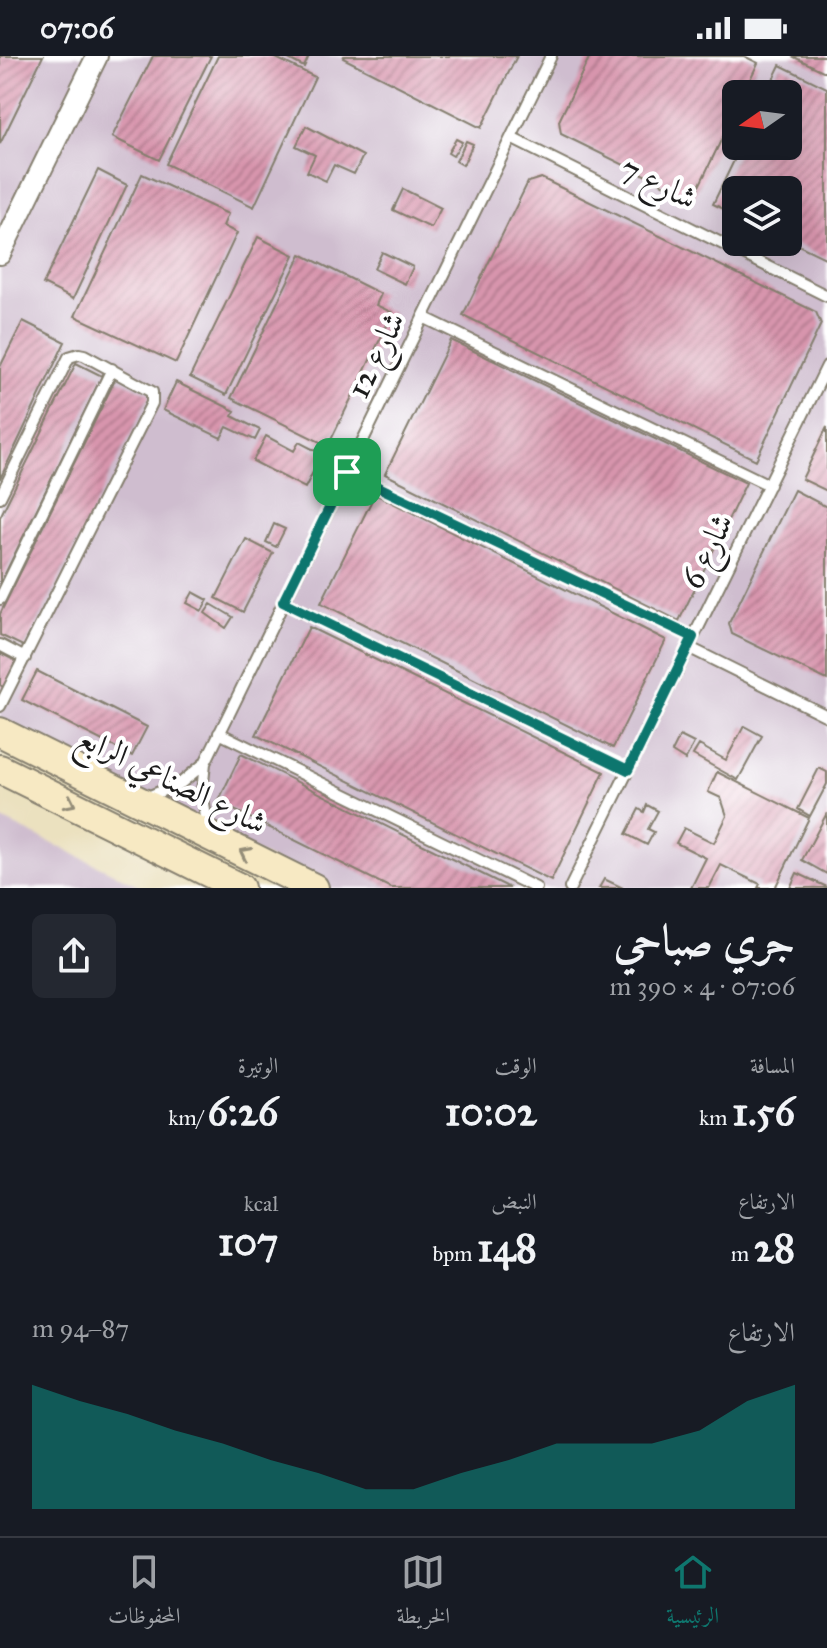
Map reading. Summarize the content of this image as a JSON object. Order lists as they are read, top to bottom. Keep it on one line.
{"streets":{"main road":["شارع الصناعي الرابع"],"lane":["شارع 7","شارع 12","شارع 6"]},"crossings":[["شارع 7","شارع 12"],["شارع 12","شارع الصناعي الرابع"]],"north":"left","page":{"status":"07:06","heading":["جري صباحي","07:06 · 4 × 390 m"],"stats":[["المسافة","1.56 km"],["الوقت","10:02"],["الوتيرة","6:26 /km"],["الارتفاع","28 m"],["النبض","148 bpm"],["kcal","107"]],"chart":["الارتفاع","87–94 m"],"tabs":["الرئيسية","الخريطة","المحفوظات"]}}
